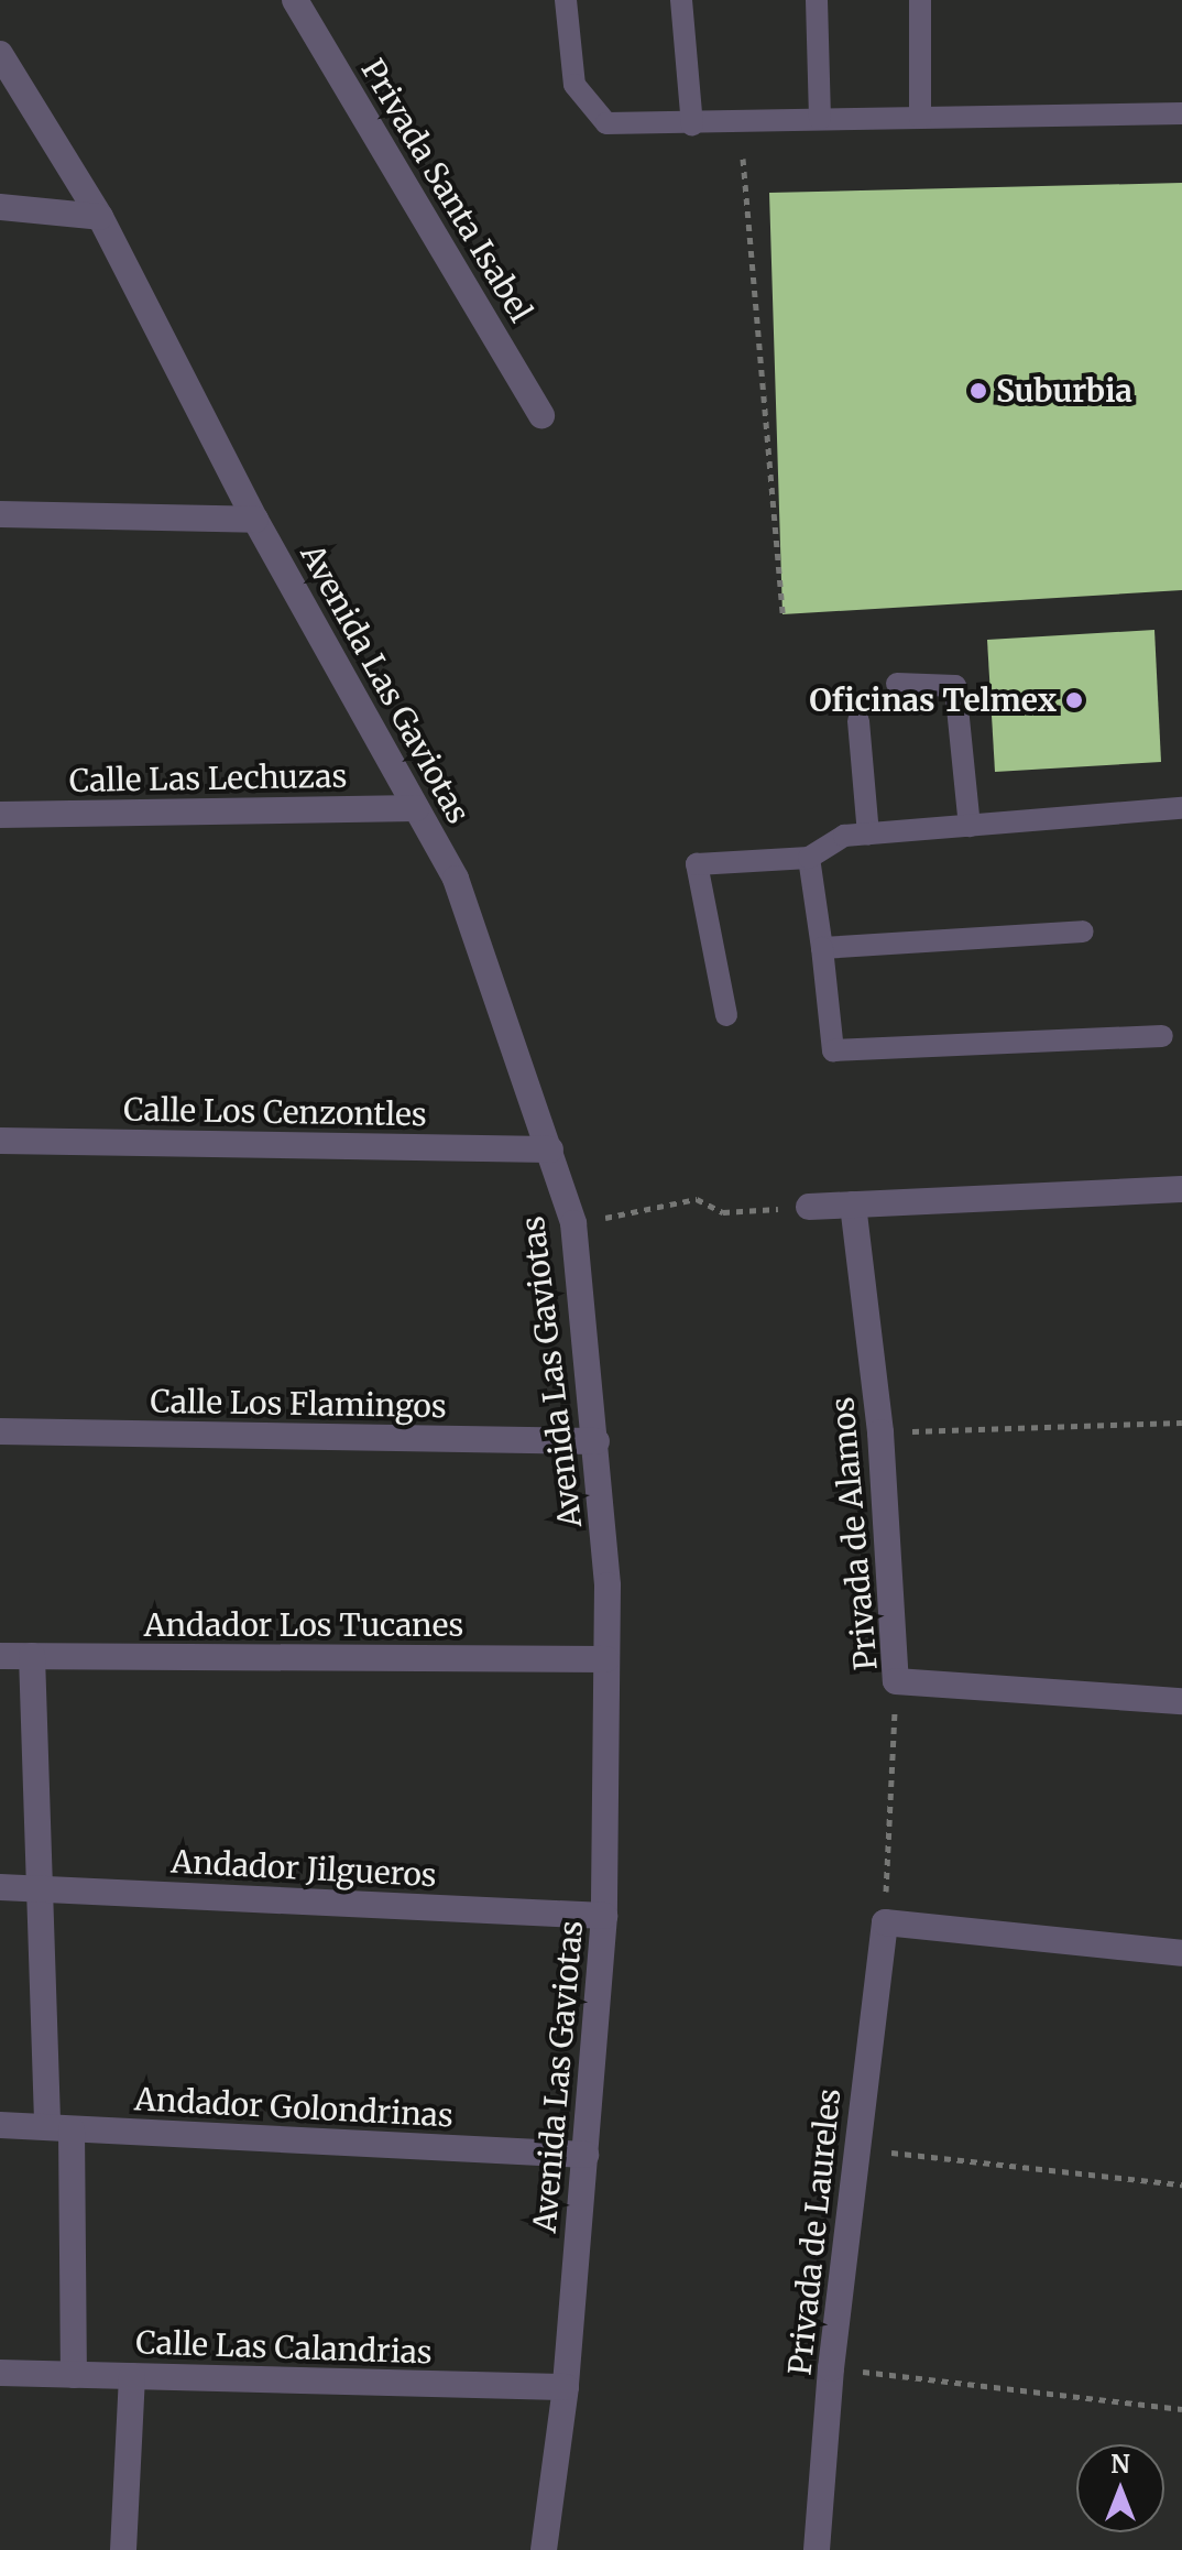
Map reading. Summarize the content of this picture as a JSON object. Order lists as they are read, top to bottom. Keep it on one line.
{"streets":{"street":["Privada Santa Isabel","Avenida Las Gaviotas","Calle Las Lechuzas","Calle Los Cenzontles","Calle Los Flamingos","Privada de Alamos","Andador Los Tucanes","Andador Jilgueros","Andador Golondrinas","Privada de Laureles","Calle Las Calandrias"]},"crossings":[["Avenida Las Gaviotas","Calle Las Lechuzas"],["Avenida Las Gaviotas","Calle Los Cenzontles"],["Avenida Las Gaviotas","Calle Los Flamingos"],["Avenida Las Gaviotas","Andador Los Tucanes"],["Avenida Las Gaviotas","Andador Jilgueros"],["Avenida Las Gaviotas","Andador Golondrinas"],["Avenida Las Gaviotas","Calle Las Calandrias"]],"places":["Suburbia","Oficinas Telmex"],"north":"top"}
